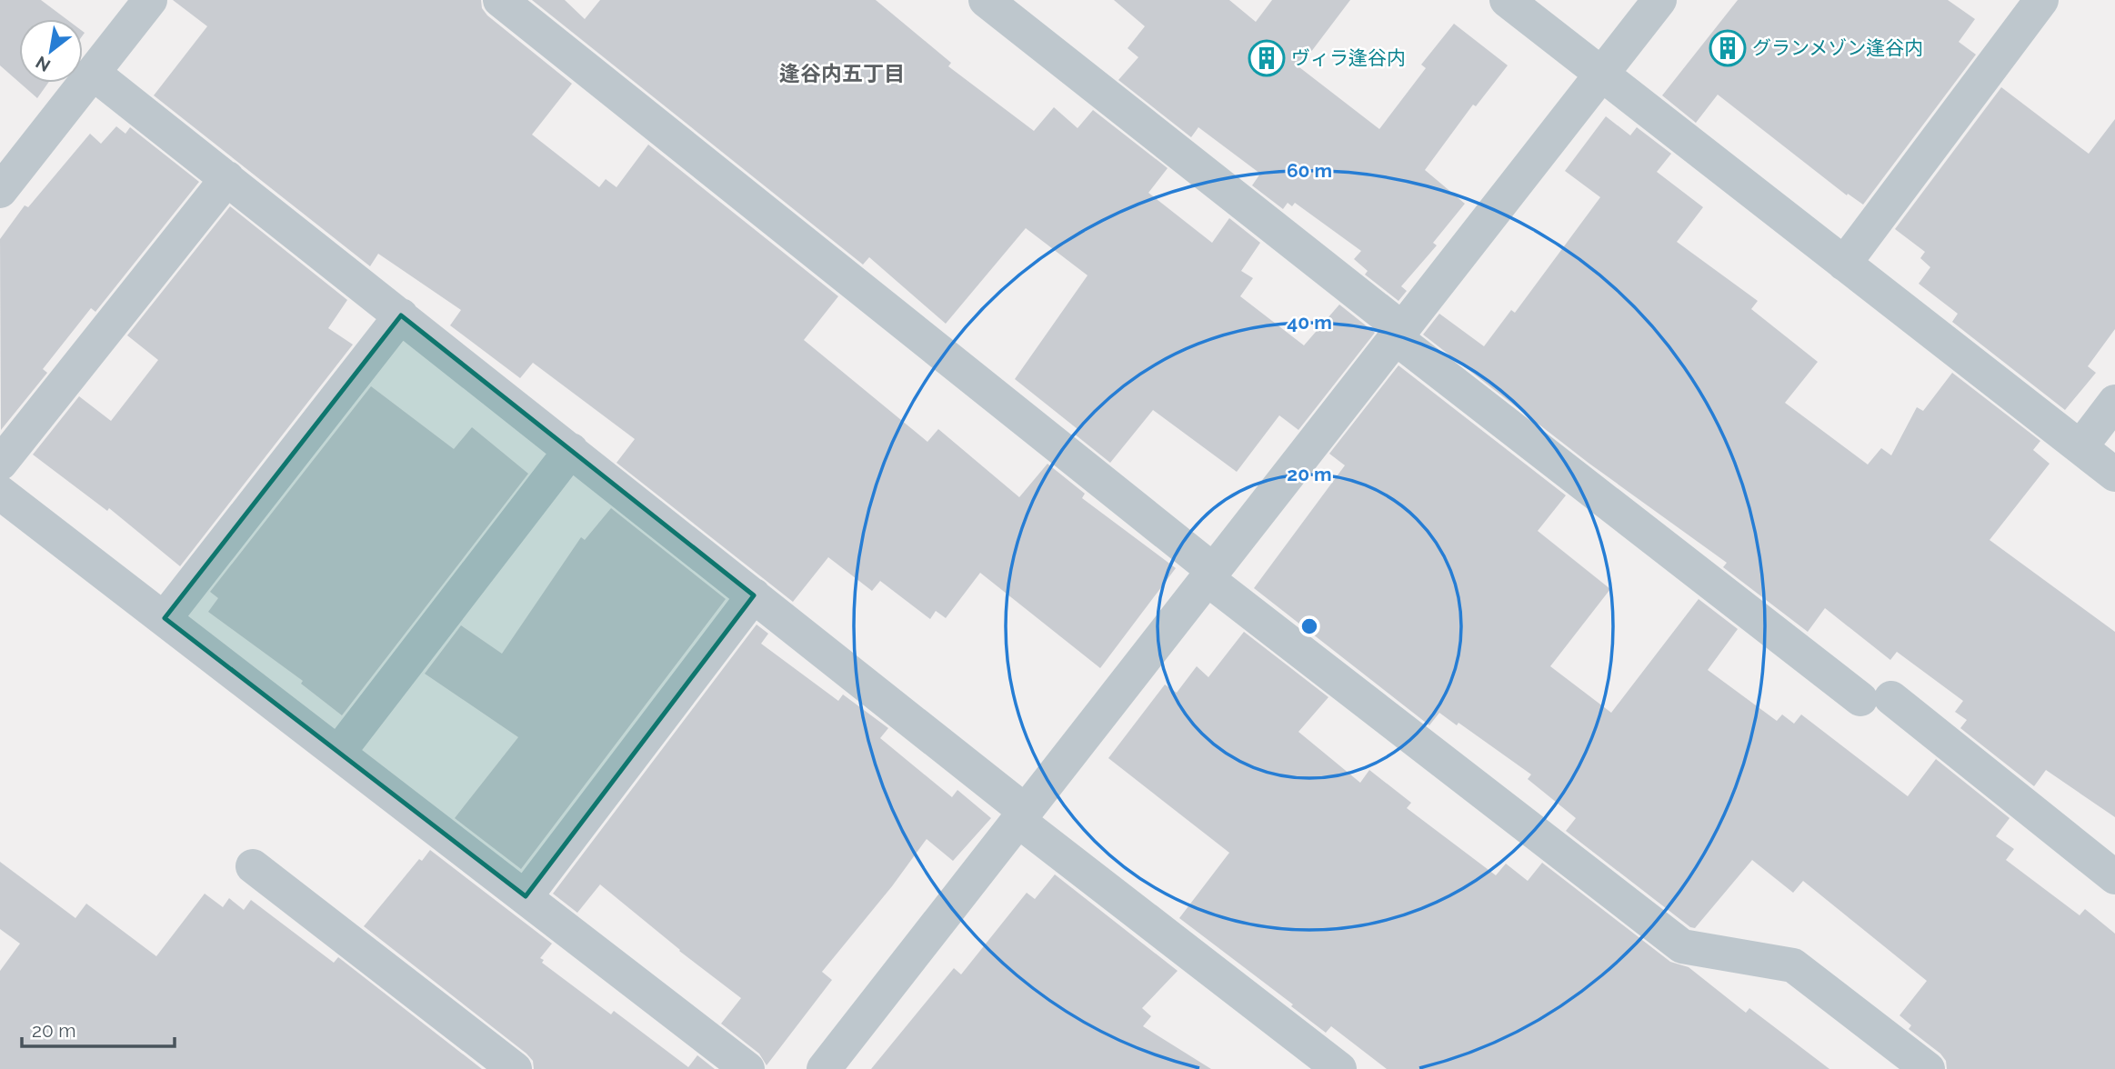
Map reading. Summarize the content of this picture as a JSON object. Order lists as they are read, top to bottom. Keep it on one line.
{"districts":["逢谷内五丁目"],"places":{"building":["グランメゾン逢谷内","ヴィラ逢谷内"]},"scale_bar":"20 m","north":"bottom left","rings":["60 m","40 m","20 m"]}
